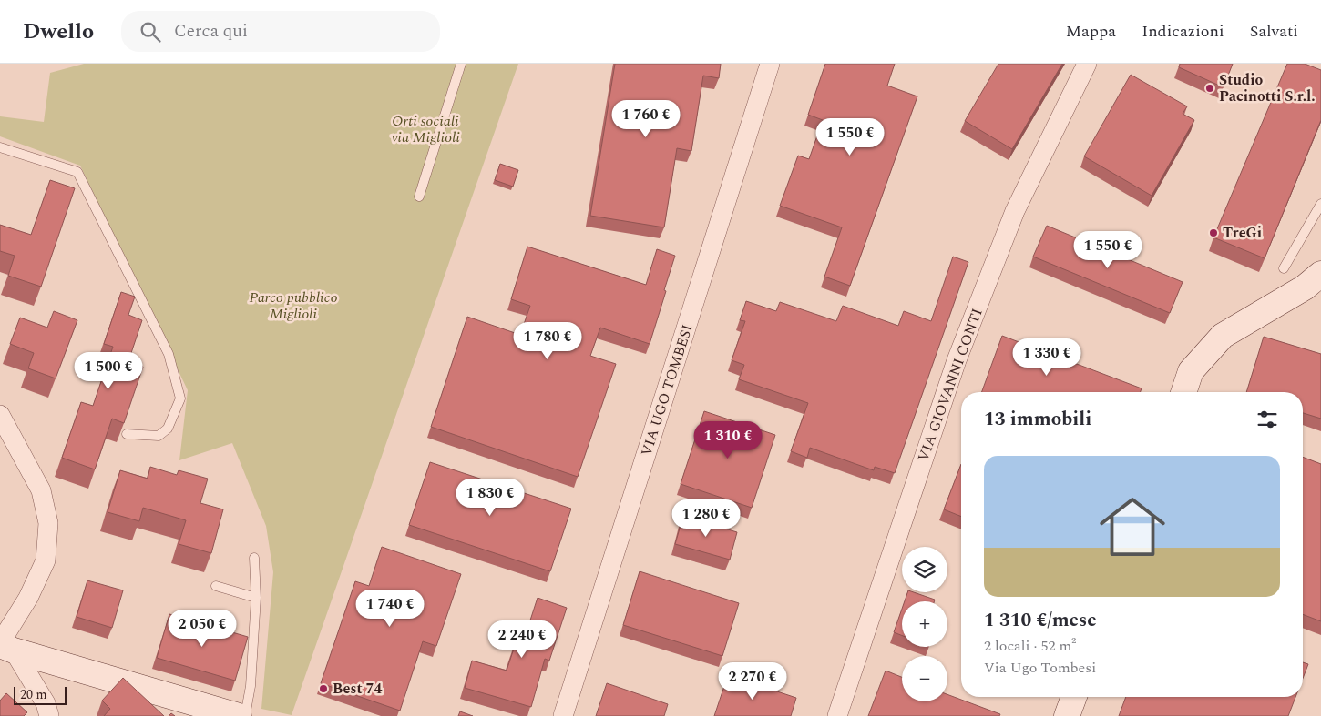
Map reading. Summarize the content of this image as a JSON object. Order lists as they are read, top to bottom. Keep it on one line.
{"streets":{"street":["VIA GIOVANNI CONTI","VIA UGO TOMBESI"]},"parks":["Orti sociali via Miglioli","Parco pubblico Miglioli"],"places":["Studio Pacinotti S.r.l.","TreGi","Best 74"],"scale_bar":"20 m","page":{"header":"Dwello","search":"Cerca qui","nav":["Mappa","Indicazioni","Salvati"],"price":["1 760 €","1 550 €","1 550 €","1 780 €","1 330 €","1 500 €","1 310 €","1 830 €","1 280 €","1 740 €","2 050 €","2 240 €","2 270 €"],"heading":"13 immobili","list":[{"name":"1 310 €/mese","note":"2 locali · 52 m² · Via Ugo Tombesi"}],"map_buttons":["+","−"],"scale":"20 m"}}
